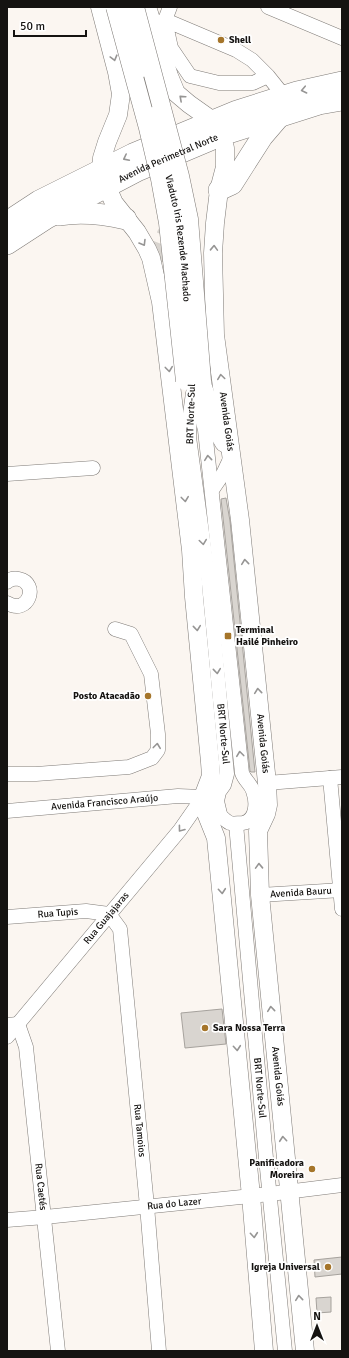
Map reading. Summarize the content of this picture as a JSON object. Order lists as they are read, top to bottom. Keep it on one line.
{"streets":{"highway":["Avenida Perimetral Norte"],"main road":["Avenida Goiás"],"street":["Viaduto Iris Rezende Machado","BRT Norte-Sul","Avenida Francisco Araújo","Avenida Bauru","Rua Tupis","Rua Guajajaras","Rua Tamoios","Rua Caetés","Rua do Lazer"]},"crossings":[["Avenida Perimetral Norte","Avenida Goiás"],["Viaduto Iris Rezende Machado","BRT Norte-Sul"],["BRT Norte-Sul","Rua do Lazer"],["Avenida Goiás","Avenida Bauru"],["Avenida Goiás","Rua do Lazer"],["Avenida Francisco Araújo","Rua Guajajaras"],["Rua Tupis","Rua Guajajaras"],["Rua Tupis","Rua Tamoios"],["Rua Guajajaras","Rua Tamoios"],["Rua Guajajaras","Rua Caetés"],["Rua Tamoios","Rua do Lazer"],["Rua Caetés","Rua do Lazer"]],"one_way":["Rua Guajajaras"],"places":{"other":["Shell","Posto Atacadão","Sara Nossa Terra","Panificadora Moreira","Igreja Universal"],"transit":["Terminal Hailé Pinheiro"]},"scale_bar":"50 m","north":"top"}
